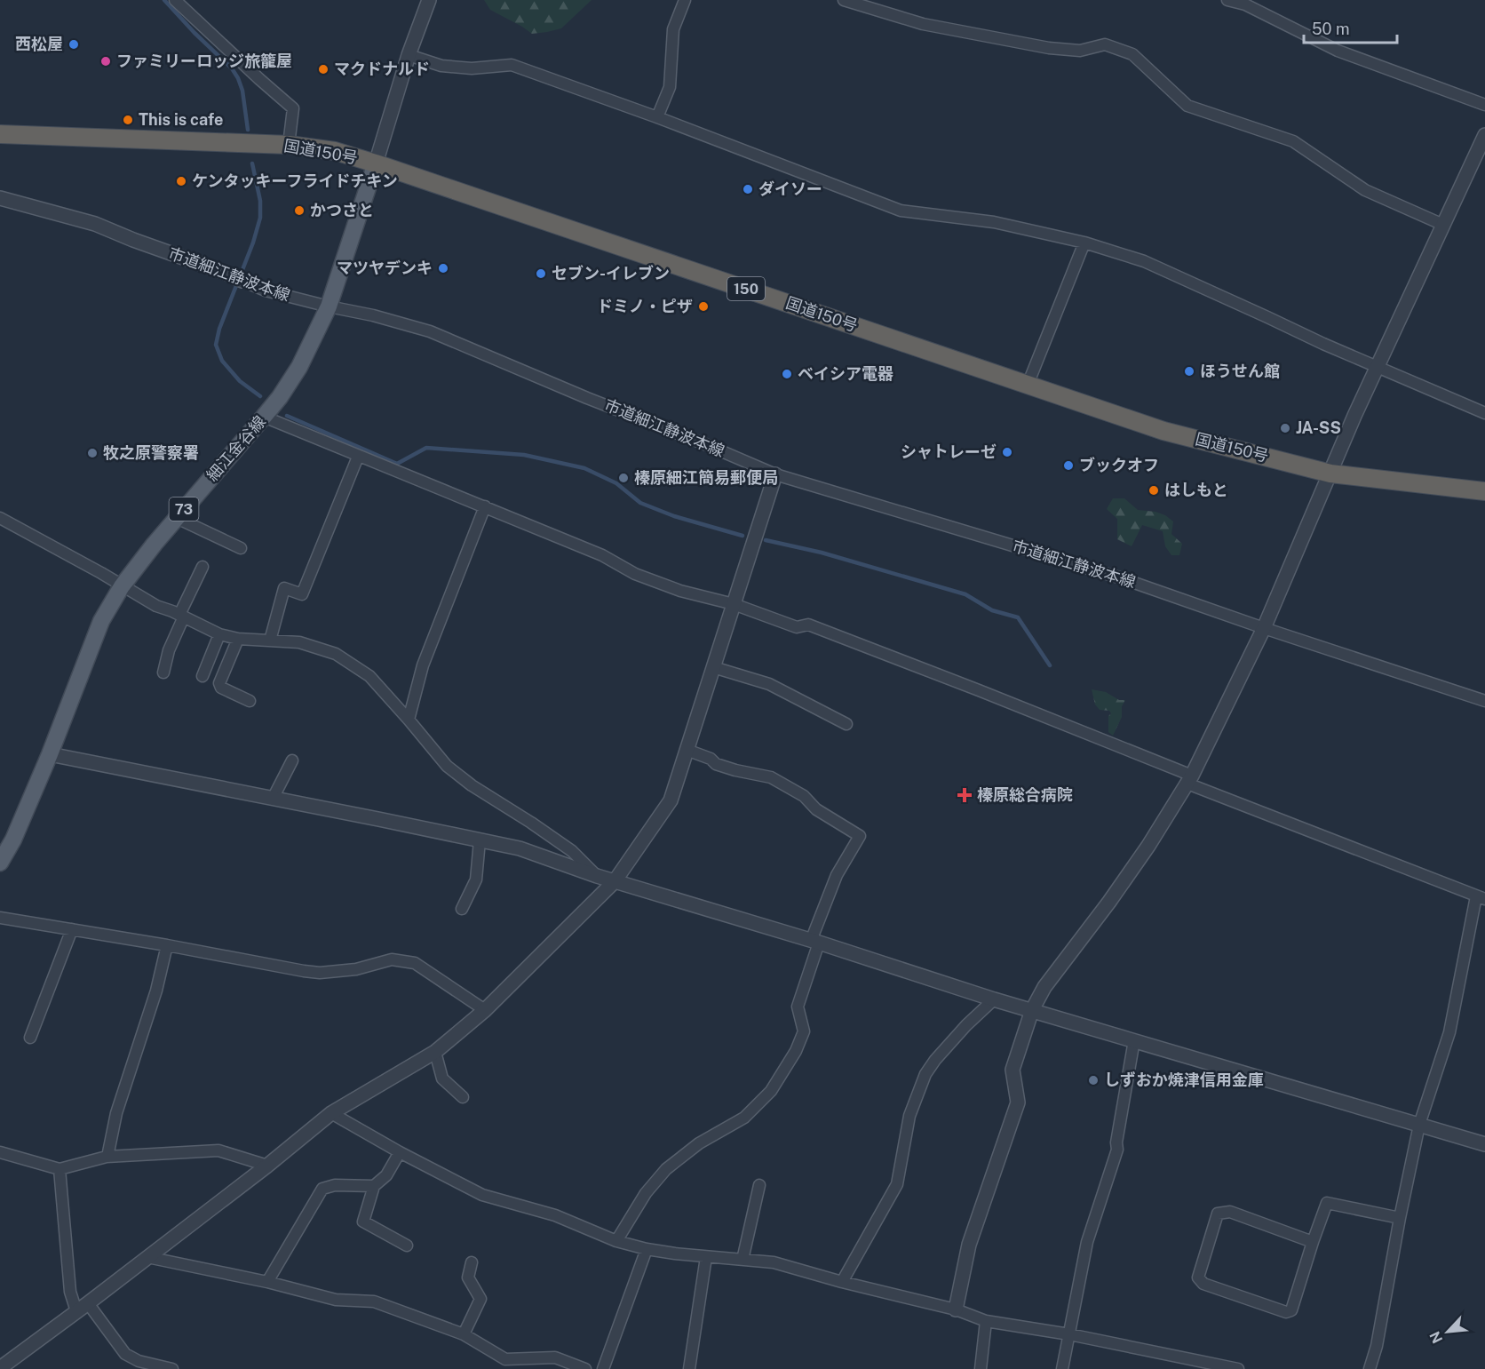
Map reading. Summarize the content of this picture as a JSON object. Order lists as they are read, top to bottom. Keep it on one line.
{"streets":{"highway":["国道150号","150"],"main road":["細江金谷線","73"],"street":["市道細江静波本線"]},"crossings":[["国道150号","細江金谷線"],["市道細江静波本線","細江金谷線"]],"places":{"other":["西松屋","ファミリーロッジ旅籠屋","マクドナルド","This is cafe","ケンタッキーフライドチキン","ダイソー","かつさと","マツヤデンキ","セブン-イレブン","ドミノ・ピザ","ほうせん館","ベイシア電器","JA-SS","シャトレーゼ","牧之原警察署","ブックオフ","榛原細江簡易郵便局","はしもと","しずおか焼津信用金庫"],"health":["榛原総合病院"]},"scale_bar":"50 m","north":"bottom left"}
